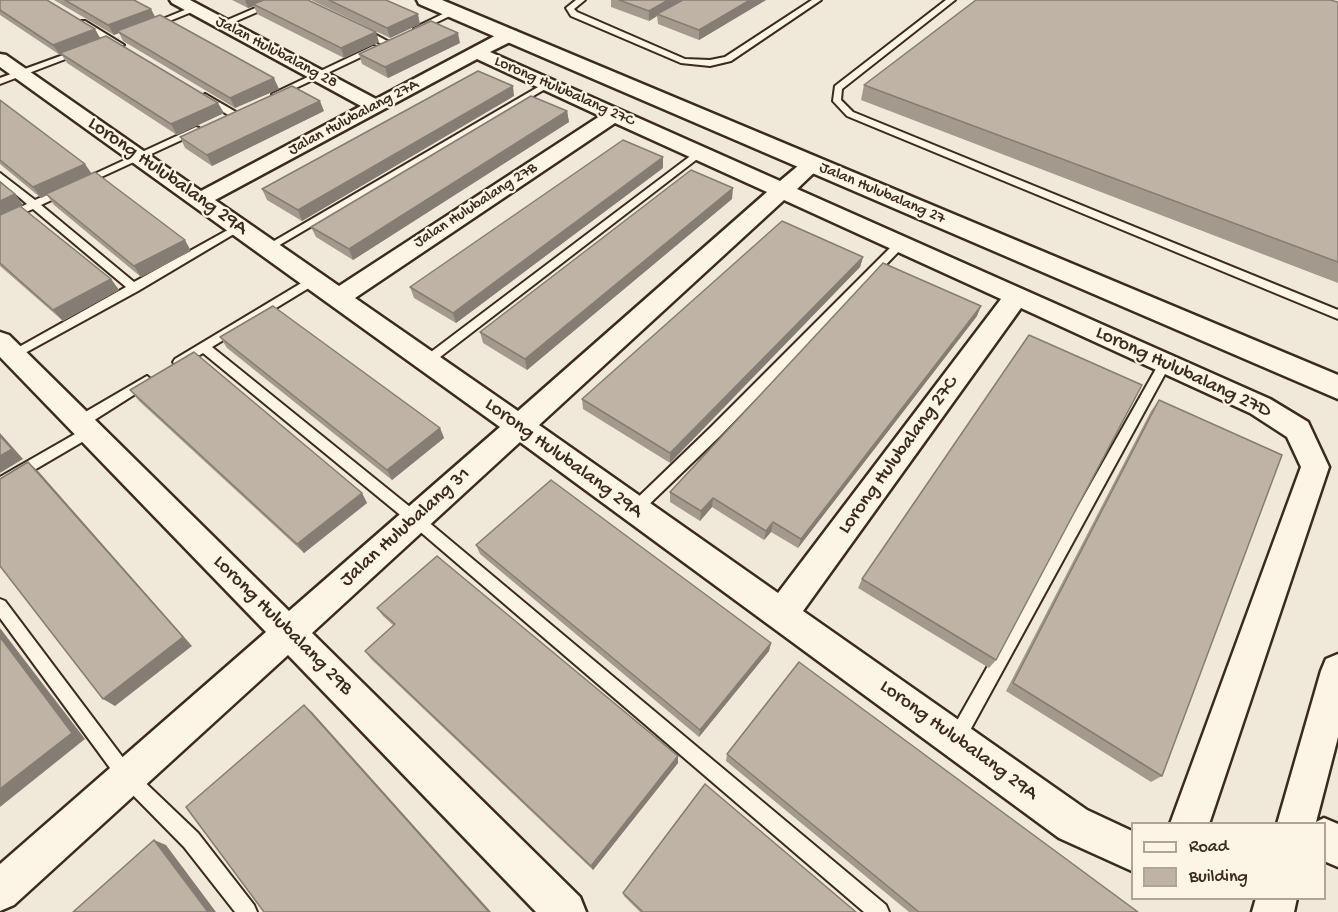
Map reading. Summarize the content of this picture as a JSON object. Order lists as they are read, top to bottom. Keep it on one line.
{"streets":{"street":["Jalan Hulubalang 28","Lorong Hulubalang 27C","Jalan Hulubalang 27A","Lorong Hulubalang 29A","Jalan Hulubalang 27","Jalan Hulubalang 27B","Lorong Hulubalang 27D","Jalan Hulubalang 31","Lorong Hulubalang 29B"]},"crossings":[["Jalan Hulubalang 28","Jalan Hulubalang 27A"],["Lorong Hulubalang 27C","Jalan Hulubalang 27A"],["Lorong Hulubalang 27C","Lorong Hulubalang 29A"],["Lorong Hulubalang 27C","Jalan Hulubalang 27B"],["Lorong Hulubalang 27C","Lorong Hulubalang 27D"],["Lorong Hulubalang 27C","Jalan Hulubalang 31"],["Jalan Hulubalang 27A","Lorong Hulubalang 29A"],["Jalan Hulubalang 27A","Jalan Hulubalang 27"],["Lorong Hulubalang 29A","Jalan Hulubalang 27B"],["Lorong Hulubalang 29A","Jalan Hulubalang 31"],["Jalan Hulubalang 27","Jalan Hulubalang 31"],["Lorong Hulubalang 27D","Jalan Hulubalang 31"],["Jalan Hulubalang 31","Lorong Hulubalang 29B"]],"legend":["Road","Building"]}
